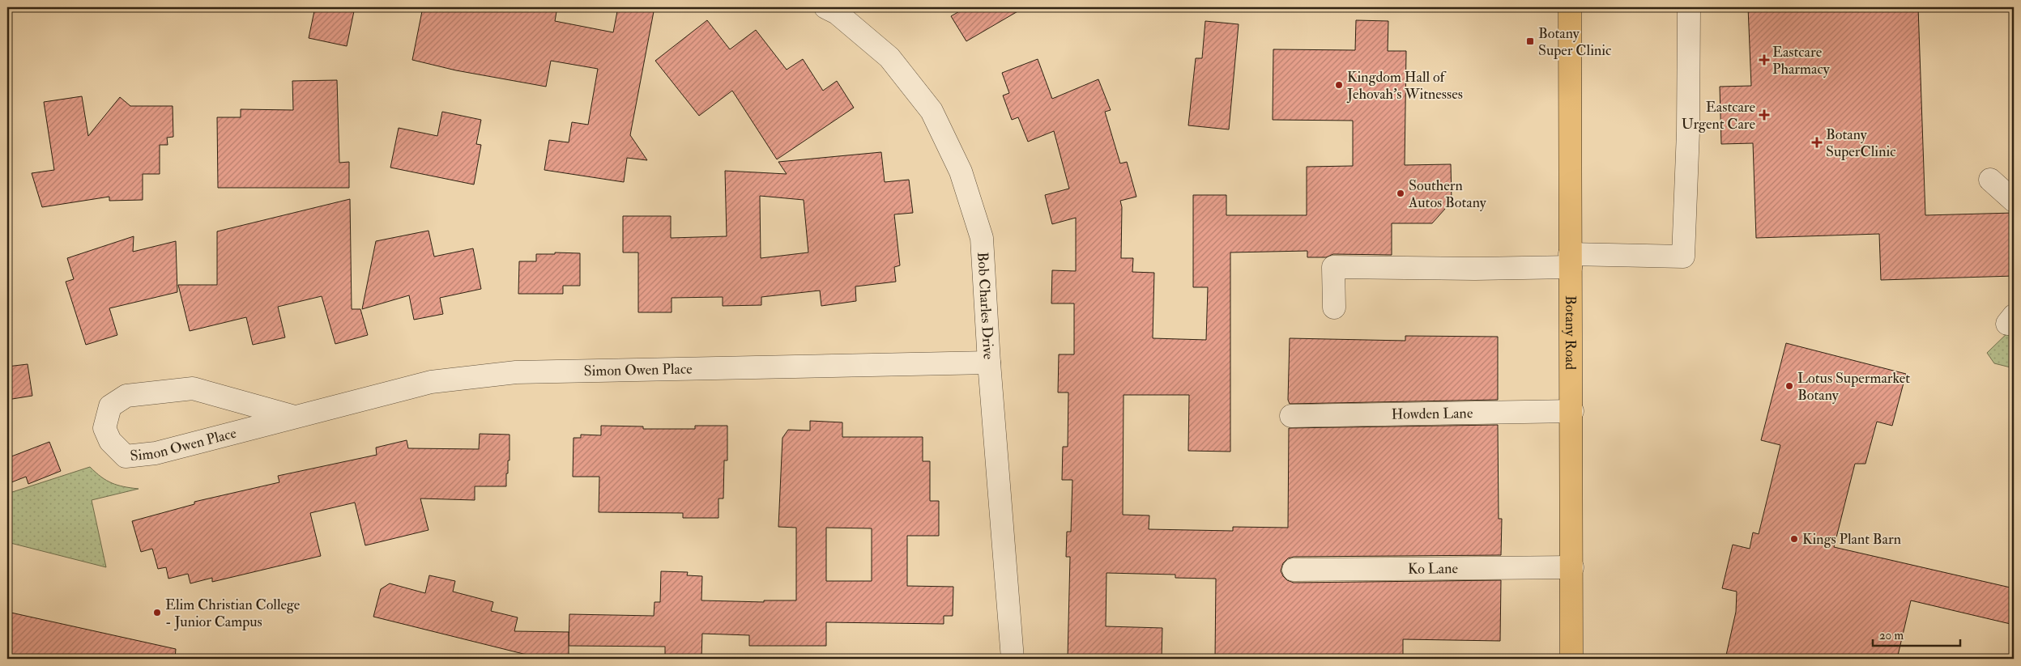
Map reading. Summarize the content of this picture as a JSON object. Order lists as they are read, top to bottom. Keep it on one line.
{"streets":{"main road":["Botany Road"],"street":["Bob Charles Drive","Simon Owen Place","Howden Lane","Ko Lane"]},"crossings":[["Bob Charles Drive","Simon Owen Place"],["Botany Road","Howden Lane"],["Botany Road","Ko Lane"]],"places":{"transit":["Botany Super Clinic"],"health":["Eastcare Pharmacy","Eastcare Urgent Care","Botany SuperClinic"],"other":["Kingdom Hall of Jehovah's Witnesses","Southern Autos Botany","Lotus Supermarket Botany","Kings Plant Barn","Elim Christian College - Junior Campus"]},"scale_bar":"20 m"}
